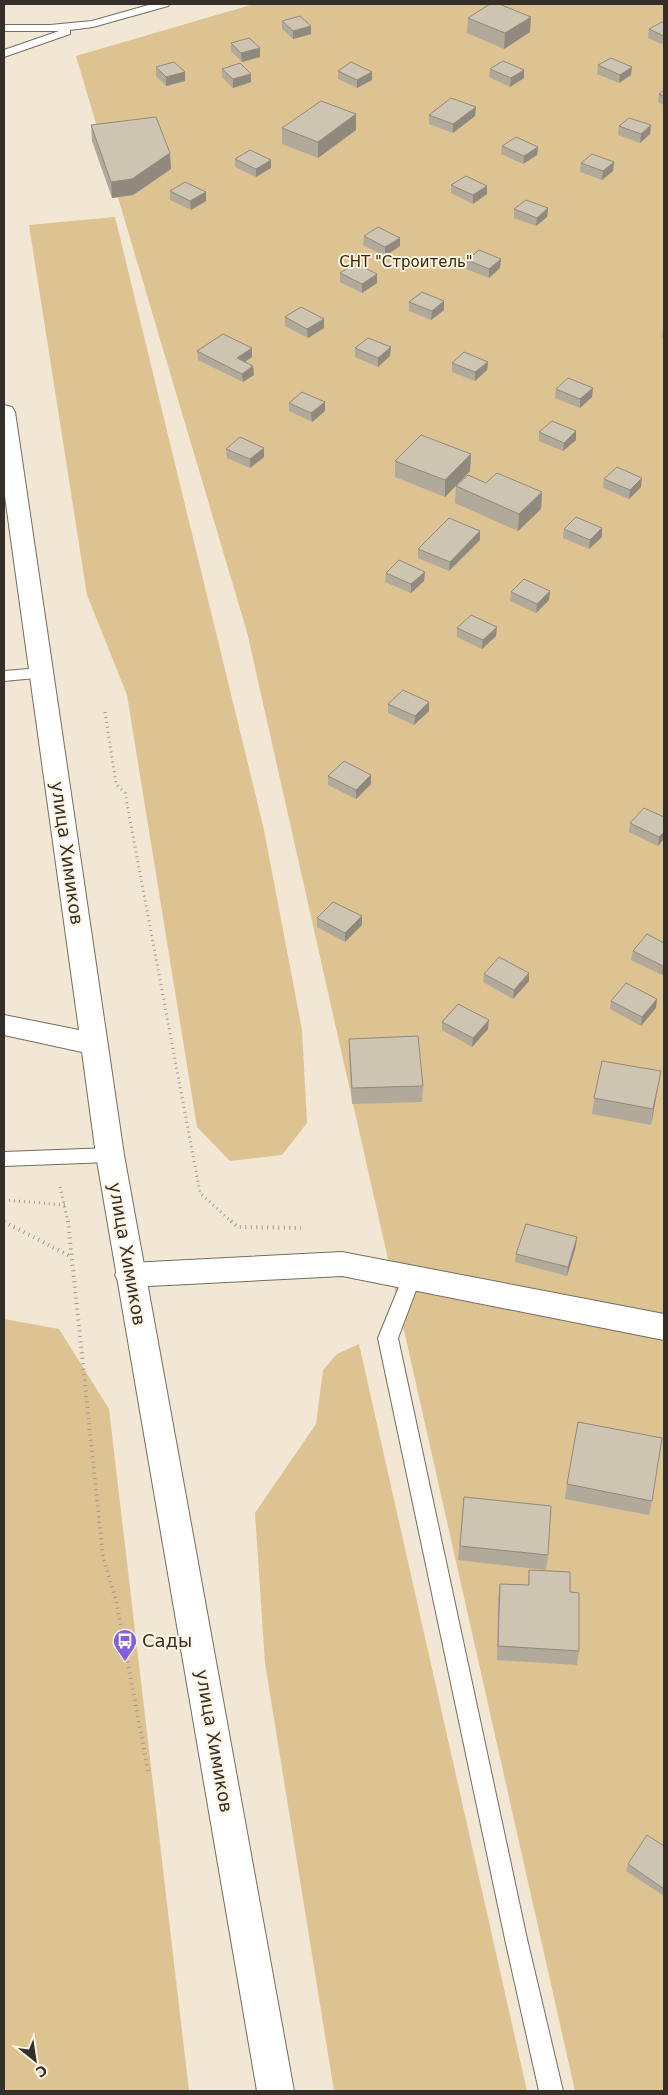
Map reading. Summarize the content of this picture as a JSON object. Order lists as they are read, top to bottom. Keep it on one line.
{"streets":{"main road":["улица Химиков"]},"parks":["СНТ \"Строитель\""],"places":{"bus stop":["Сады"]},"north":"bottom right"}
